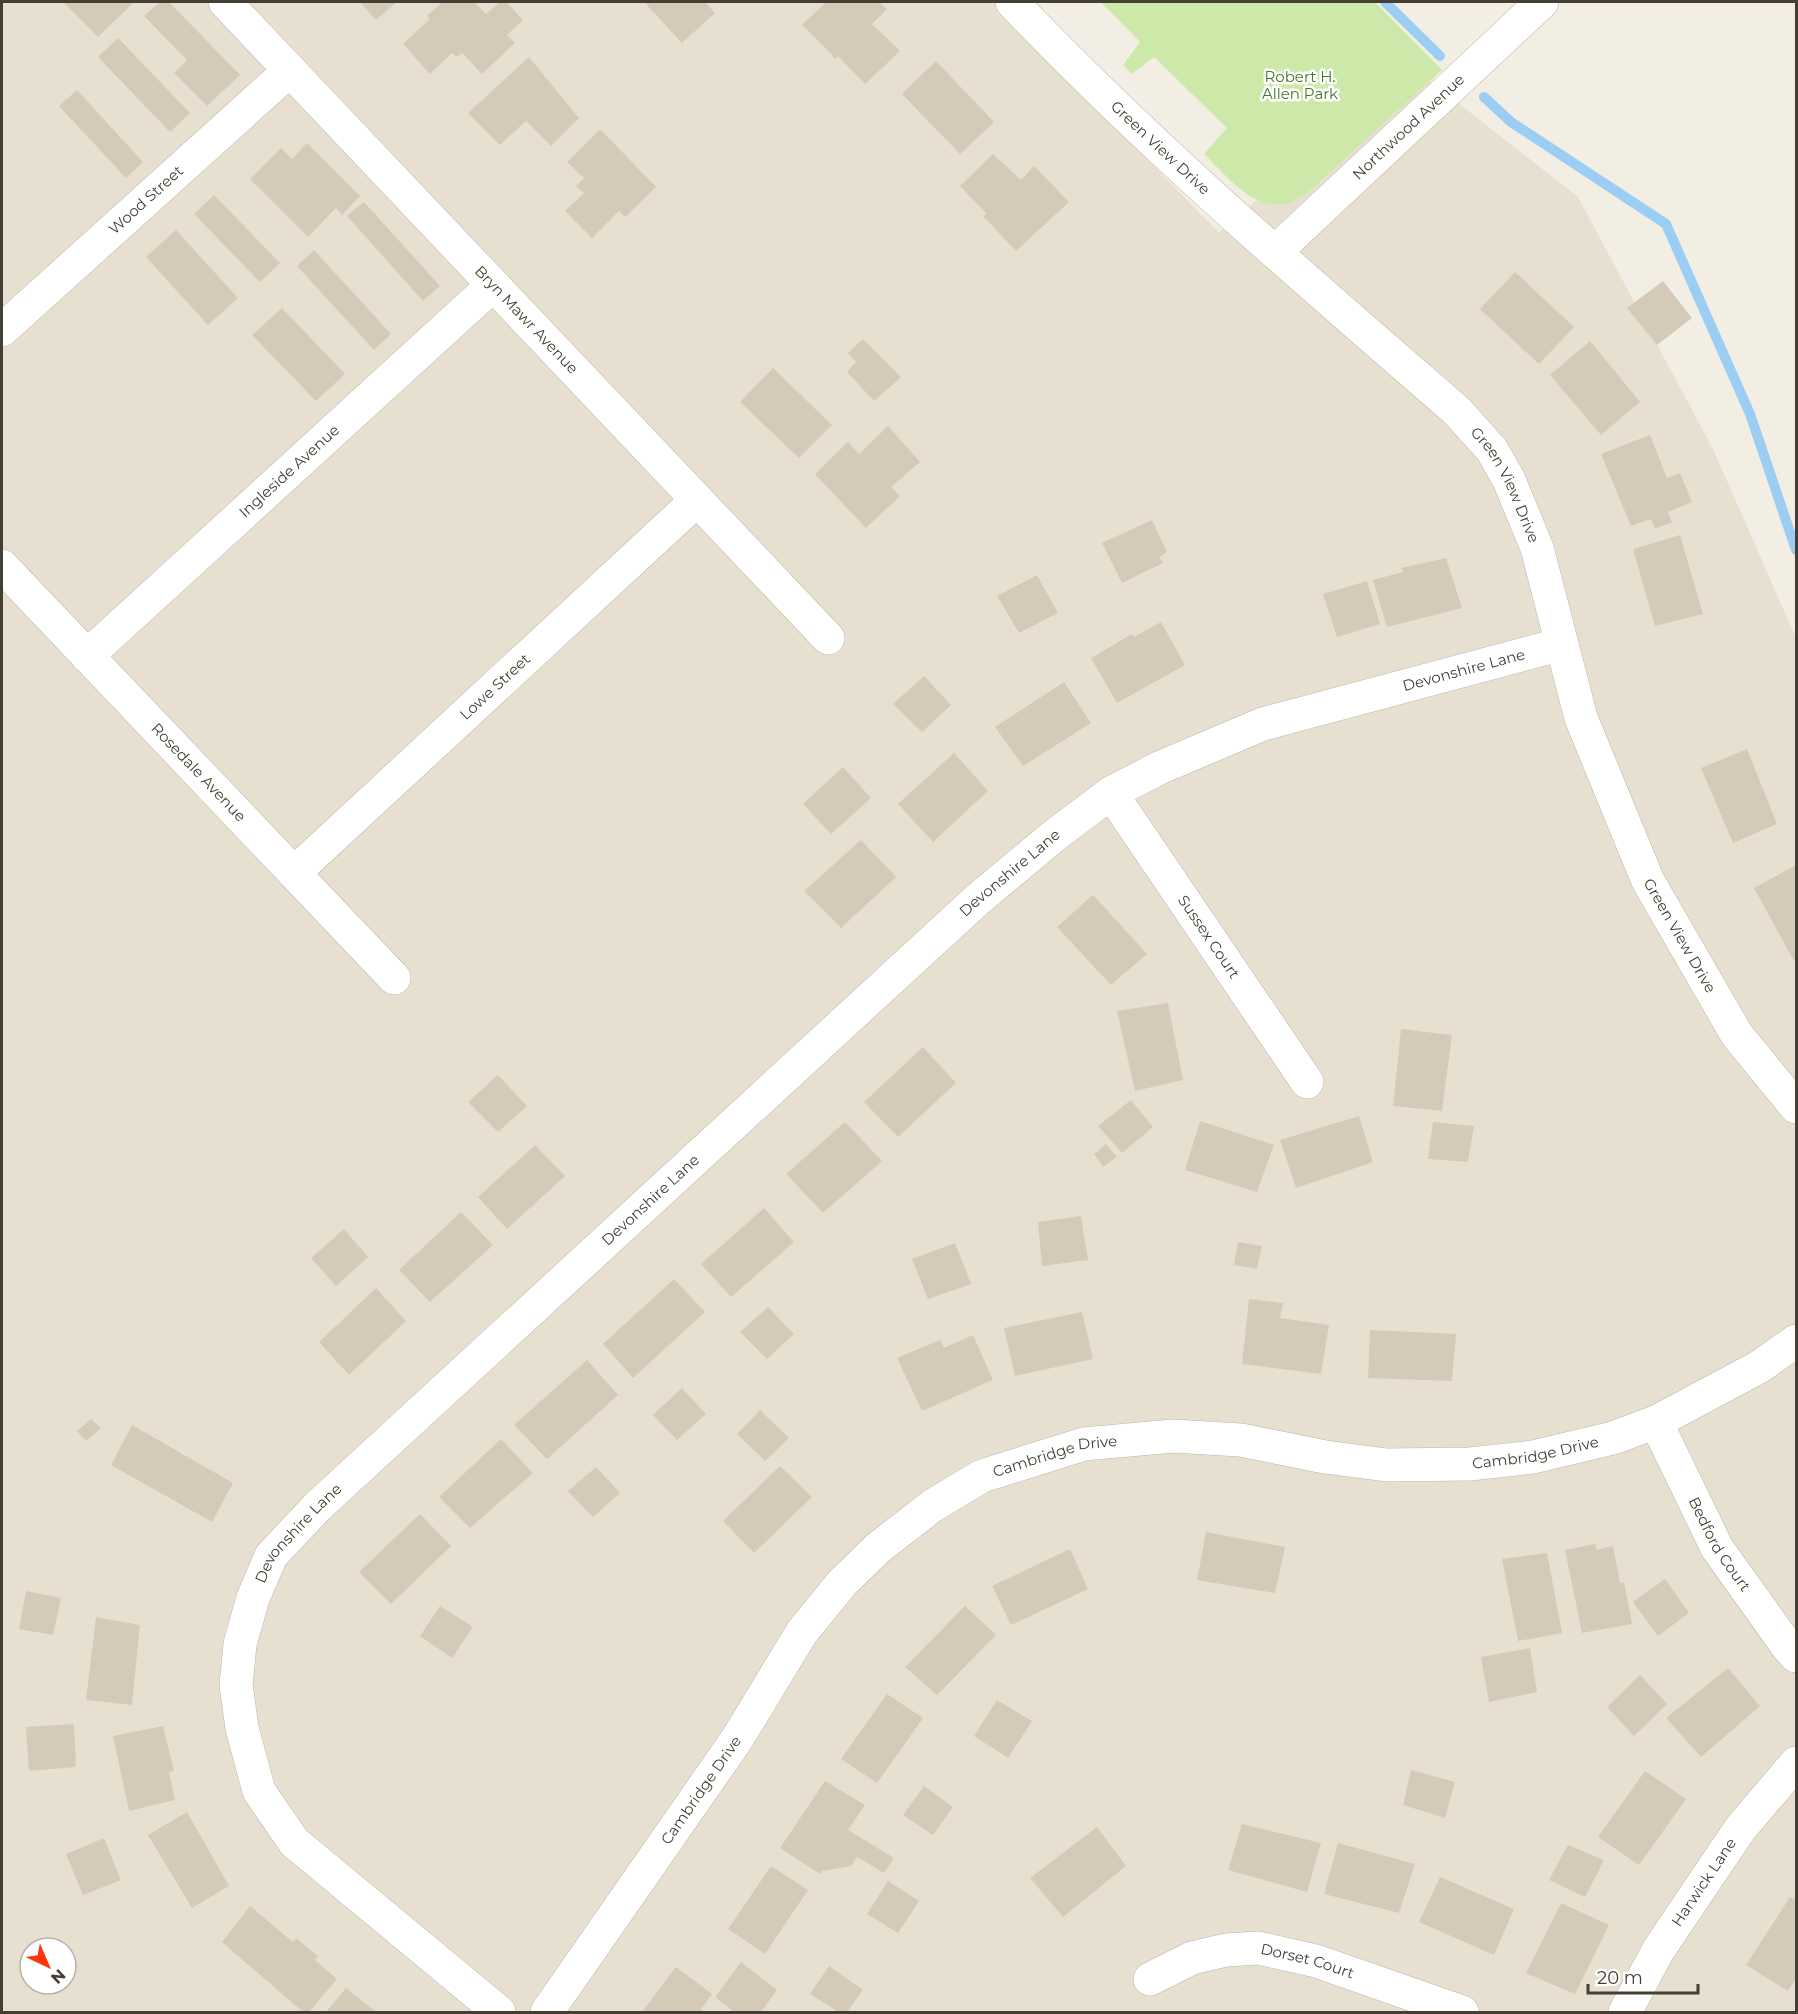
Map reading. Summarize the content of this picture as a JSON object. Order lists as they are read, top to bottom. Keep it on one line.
{"streets":{"street":["Northwood Avenue","Green View Drive","Wood Street","Bryn Mawr Avenue","Ingleside Avenue","Devonshire Lane","Lowe Street","Rosedale Avenue","Sussex Court","Cambridge Drive","Bedford Court","Harwick Lane","Dorset Court"]},"crossings":[["Northwood Avenue","Green View Drive"],["Green View Drive","Devonshire Lane"],["Wood Street","Bryn Mawr Avenue"],["Bryn Mawr Avenue","Ingleside Avenue"],["Bryn Mawr Avenue","Lowe Street"],["Ingleside Avenue","Rosedale Avenue"],["Devonshire Lane","Sussex Court"],["Lowe Street","Rosedale Avenue"],["Cambridge Drive","Bedford Court"]],"parks":["Robert H. Allen Park"],"scale_bar":"20 m","north":"bottom right"}
